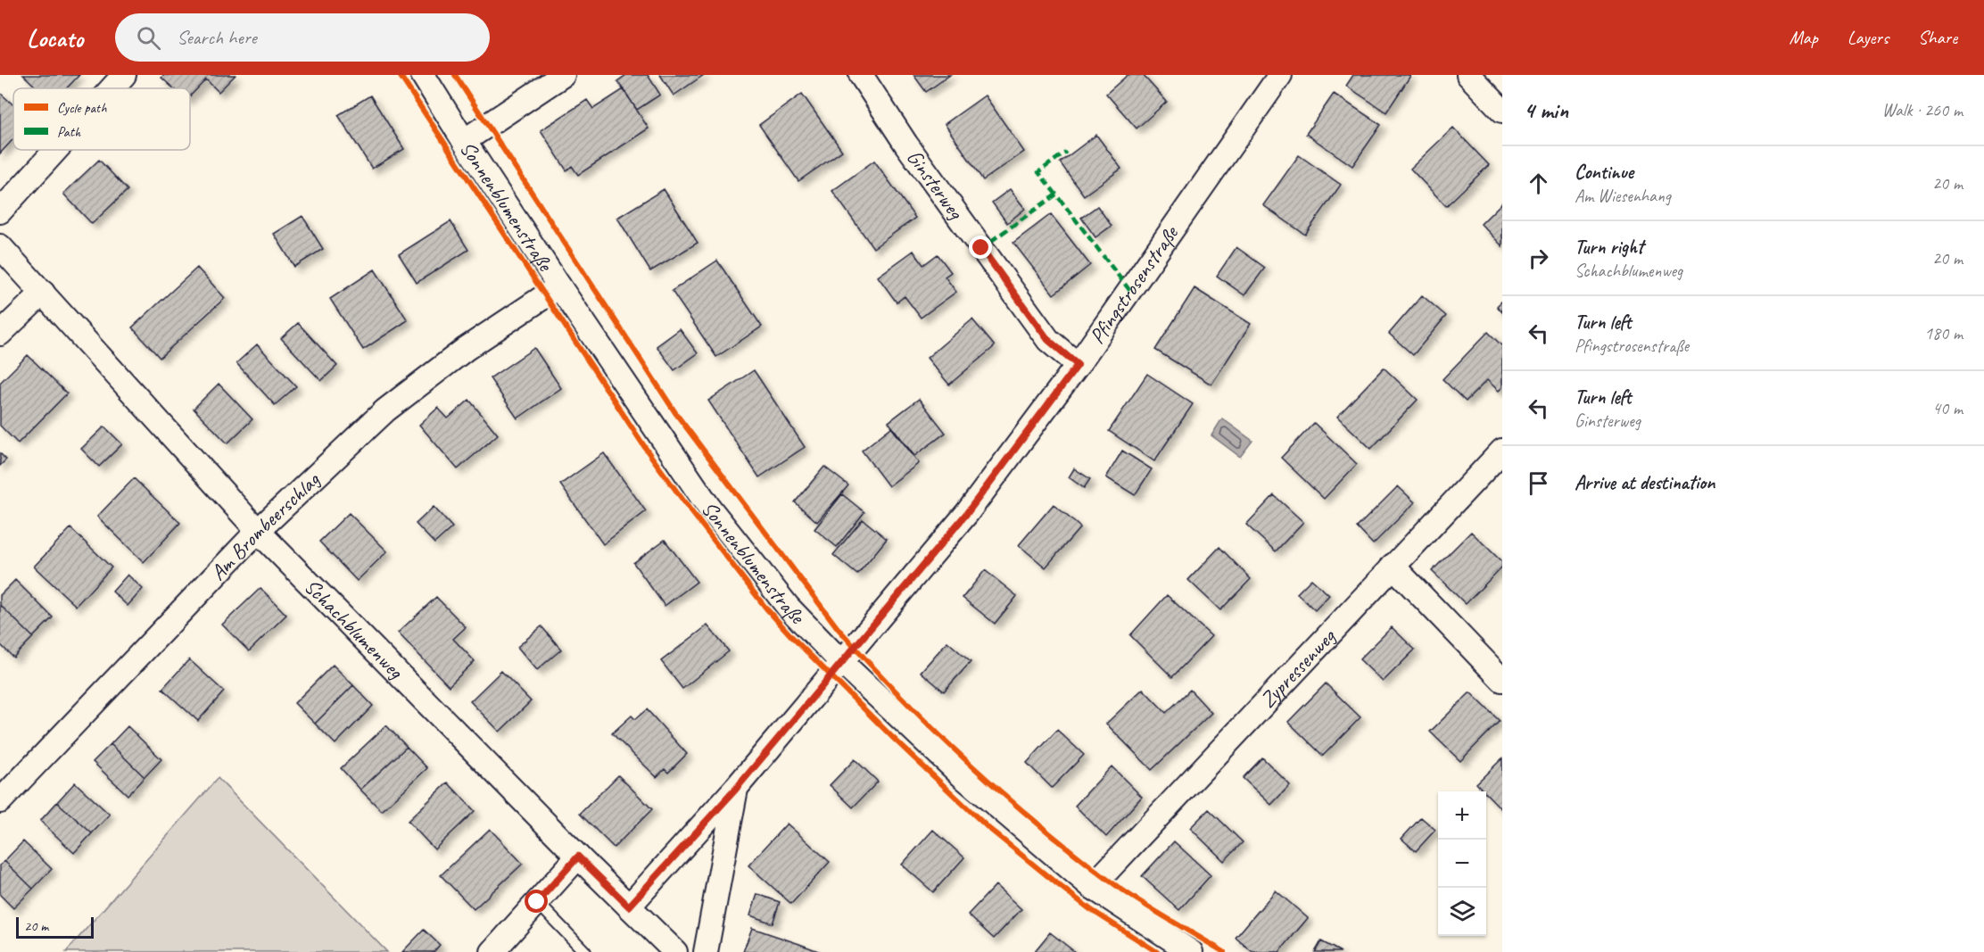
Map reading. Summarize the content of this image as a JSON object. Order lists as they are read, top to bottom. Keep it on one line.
{"streets":{"street":["Ginsterweg","Sonnenblumenstraße","Pfingstrosenstraße","Am Brombeerschlag","Schachblumenweg","Zypressenweg"]},"crossings":[["Ginsterweg","Pfingstrosenstraße"],["Sonnenblumenstraße","Pfingstrosenstraße"],["Sonnenblumenstraße","Am Brombeerschlag"],["Sonnenblumenstraße","Zypressenweg"],["Pfingstrosenstraße","Schachblumenweg"],["Am Brombeerschlag","Schachblumenweg"]],"legend":["Cycle path","Path"],"scale_bar":"20 m","page":{"header":"Locato","search":"Search here","nav":["Map","Layers","Share"],"heading":["4 min","Walk · 260 m"],"list":[["Continue","Am Wiesenhang","20 m"],["Turn right","Schachblumenweg","20 m"],["Turn left","Pfingstrosenstraße","180 m"],["Turn left","Ginsterweg","40 m"],"Arrive at destination"],"map_buttons":["+","−"],"scale":"20 m"}}
